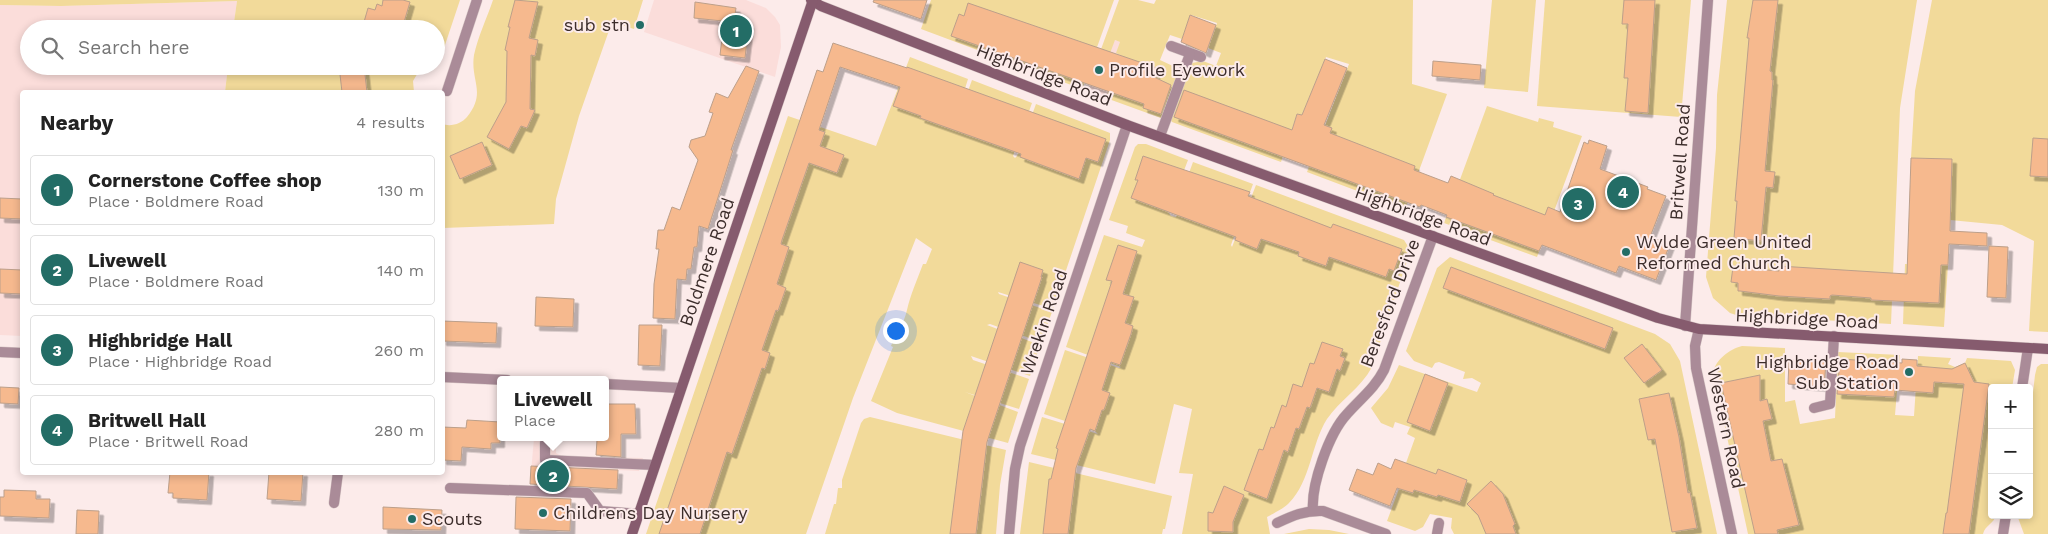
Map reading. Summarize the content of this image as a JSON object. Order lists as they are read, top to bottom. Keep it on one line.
{"streets":{"street":["Highbridge Road","Britwell Road","Boldmere Road","Beresford Drive","Wrekin Road","Western Road"]},"crossings":[["Highbridge Road","Britwell Road"],["Highbridge Road","Boldmere Road"],["Highbridge Road","Beresford Drive"],["Highbridge Road","Wrekin Road"],["Highbridge Road","Western Road"]],"places":["sub stn","Profile Eyework","Wylde Green United Reformed Church","Highbridge Road Sub Station","Childrens Day Nursery","Scouts"],"page":{"pins":["1","4","3","2"],"search":"Search here","heading":["Nearby","4 results"],"list":[{"mark":"1","name":"Cornerstone Coffee shop","note":"Place · Boldmere Road","value":"130 m"},{"mark":"2","name":"Livewell","note":"Place · Boldmere Road","value":"140 m"},{"mark":"3","name":"Highbridge Hall","note":"Place · Highbridge Road","value":"260 m"},{"mark":"4","name":"Britwell Hall","note":"Place · Britwell Road","value":"280 m"}],"popup":["Livewell","Place"],"map_buttons":["+","−"]}}
